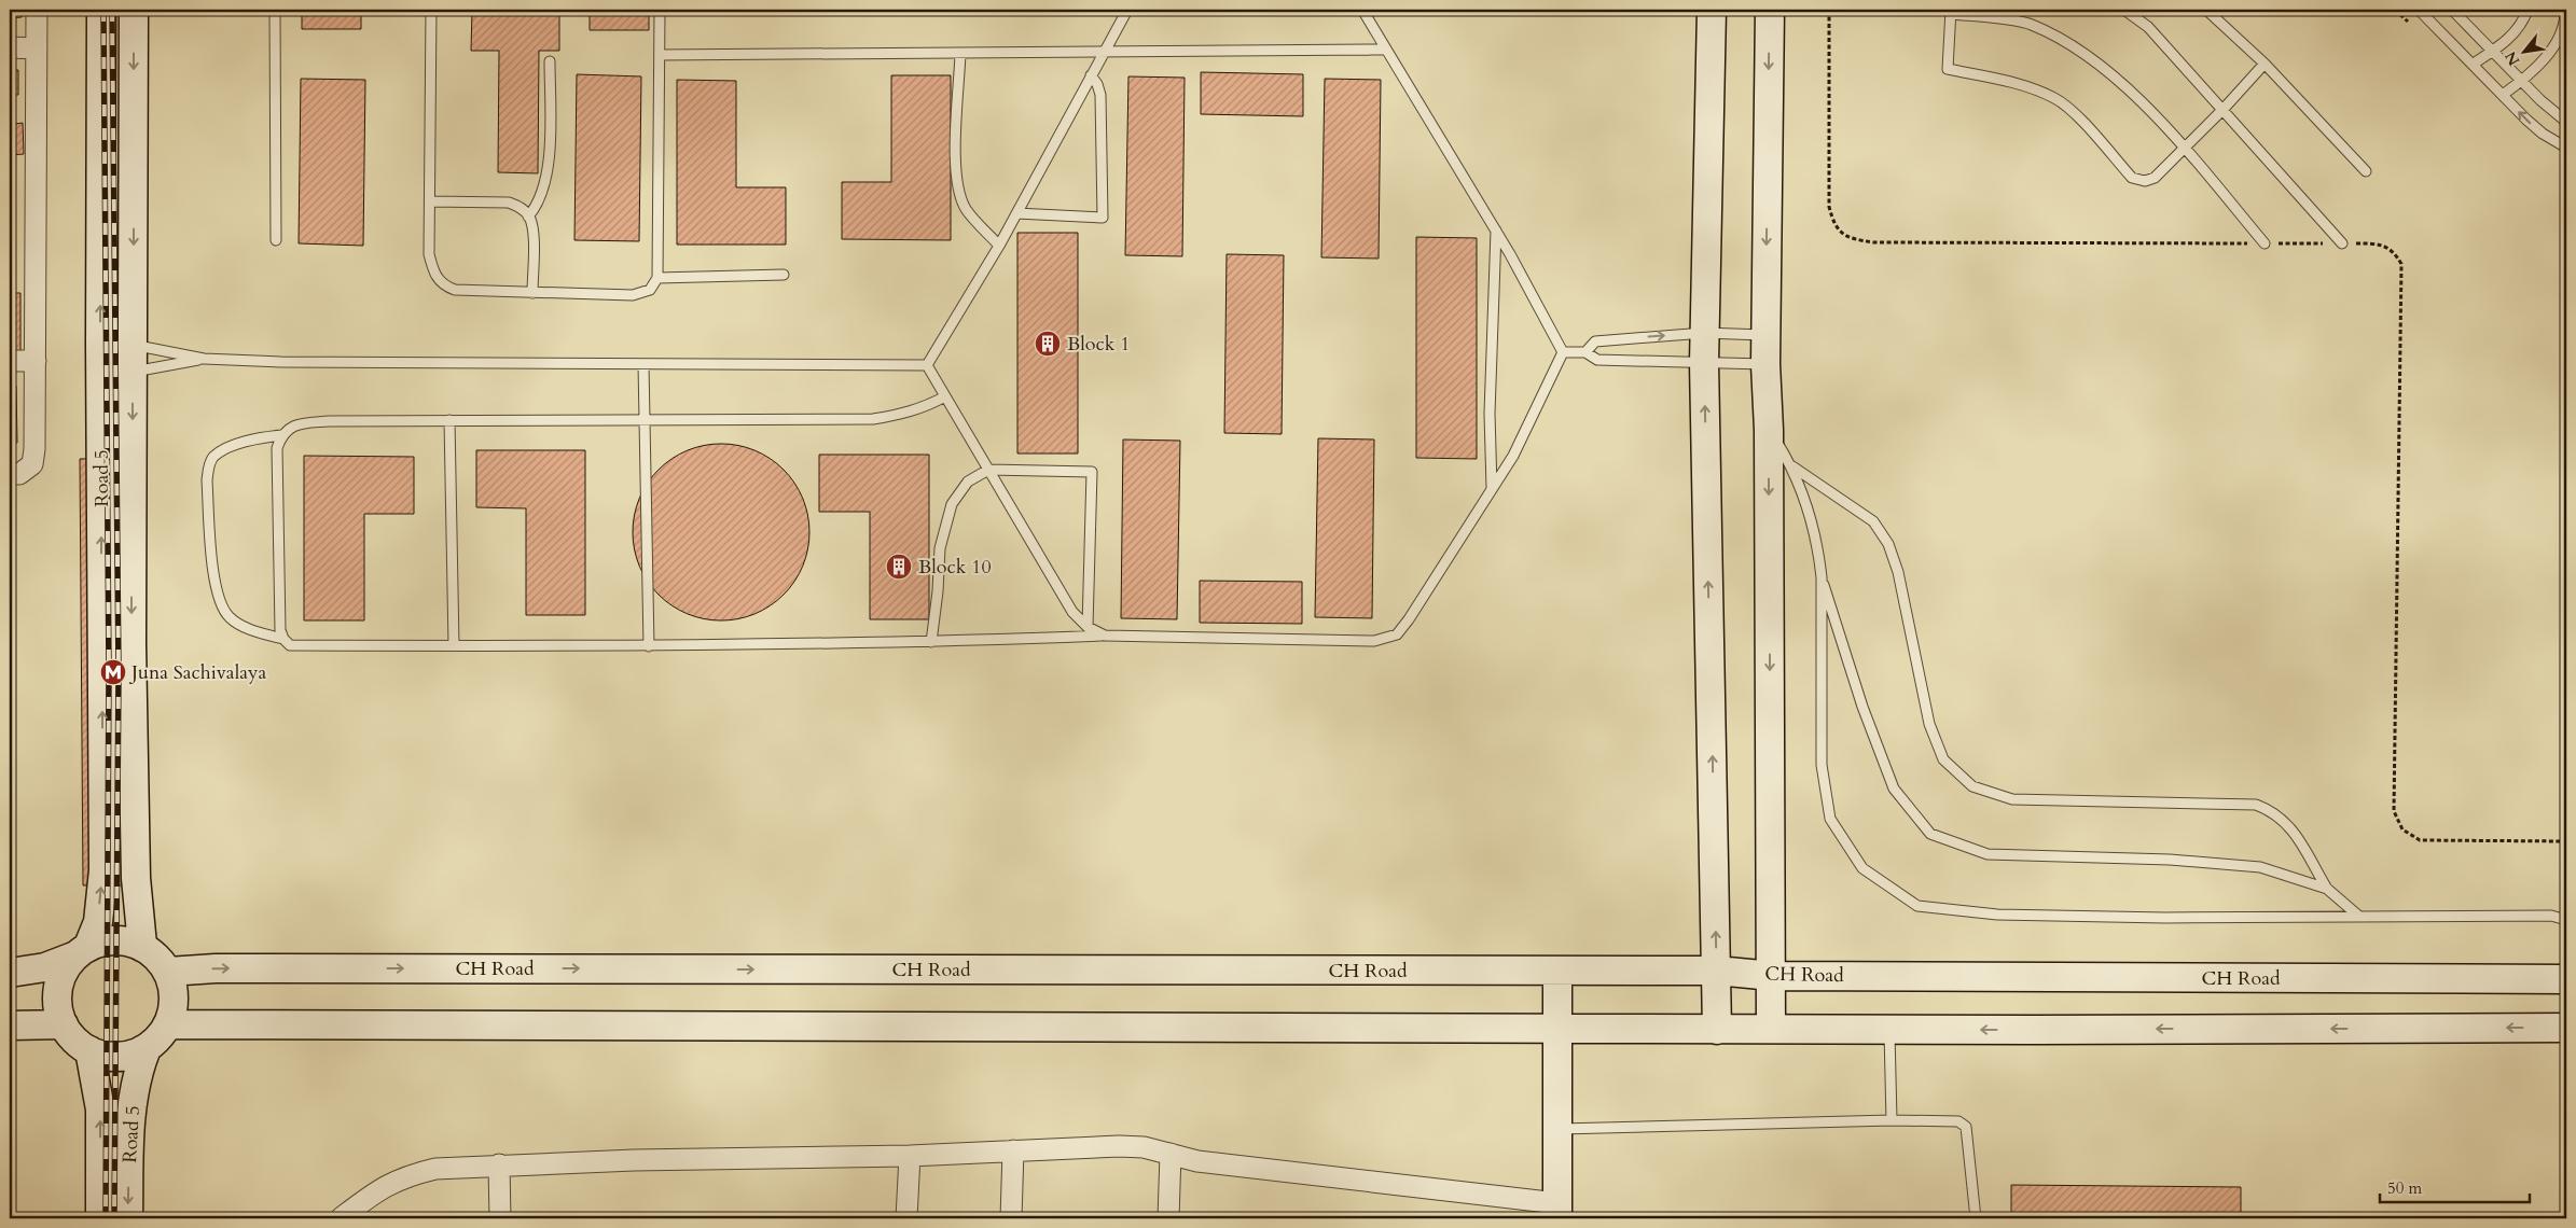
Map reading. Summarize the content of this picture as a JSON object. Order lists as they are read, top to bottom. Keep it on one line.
{"streets":{"street":["Road 5","CH Road"]},"crossings":[["Road 5","CH Road"]],"places":{"building":["Block 1","Block 10"],"metro station":["Juna Sachivalaya"]},"scale_bar":"50 m","north":"bottom left"}
